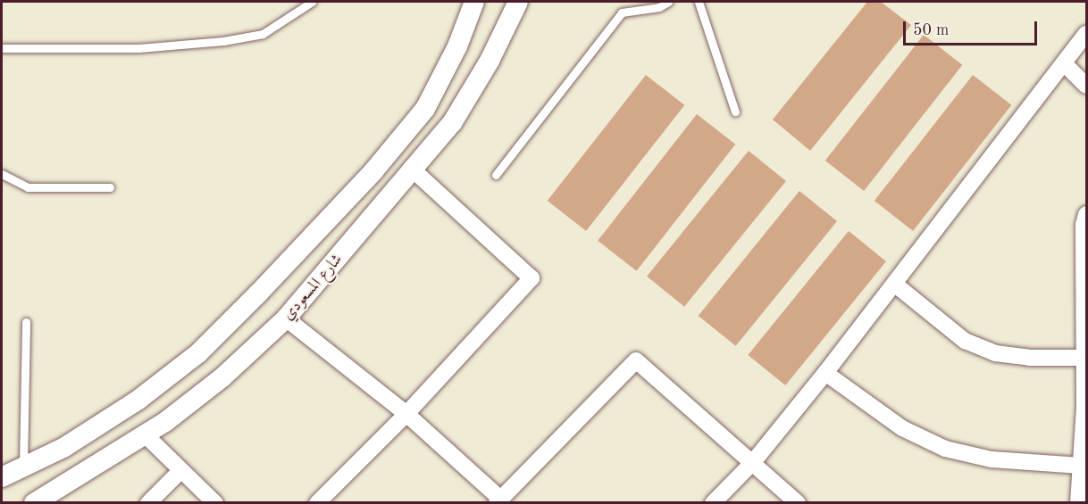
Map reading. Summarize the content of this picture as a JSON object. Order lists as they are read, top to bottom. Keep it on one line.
{"streets":{"street":["شارع المسعودي"]},"scale_bar":"50 m"}
